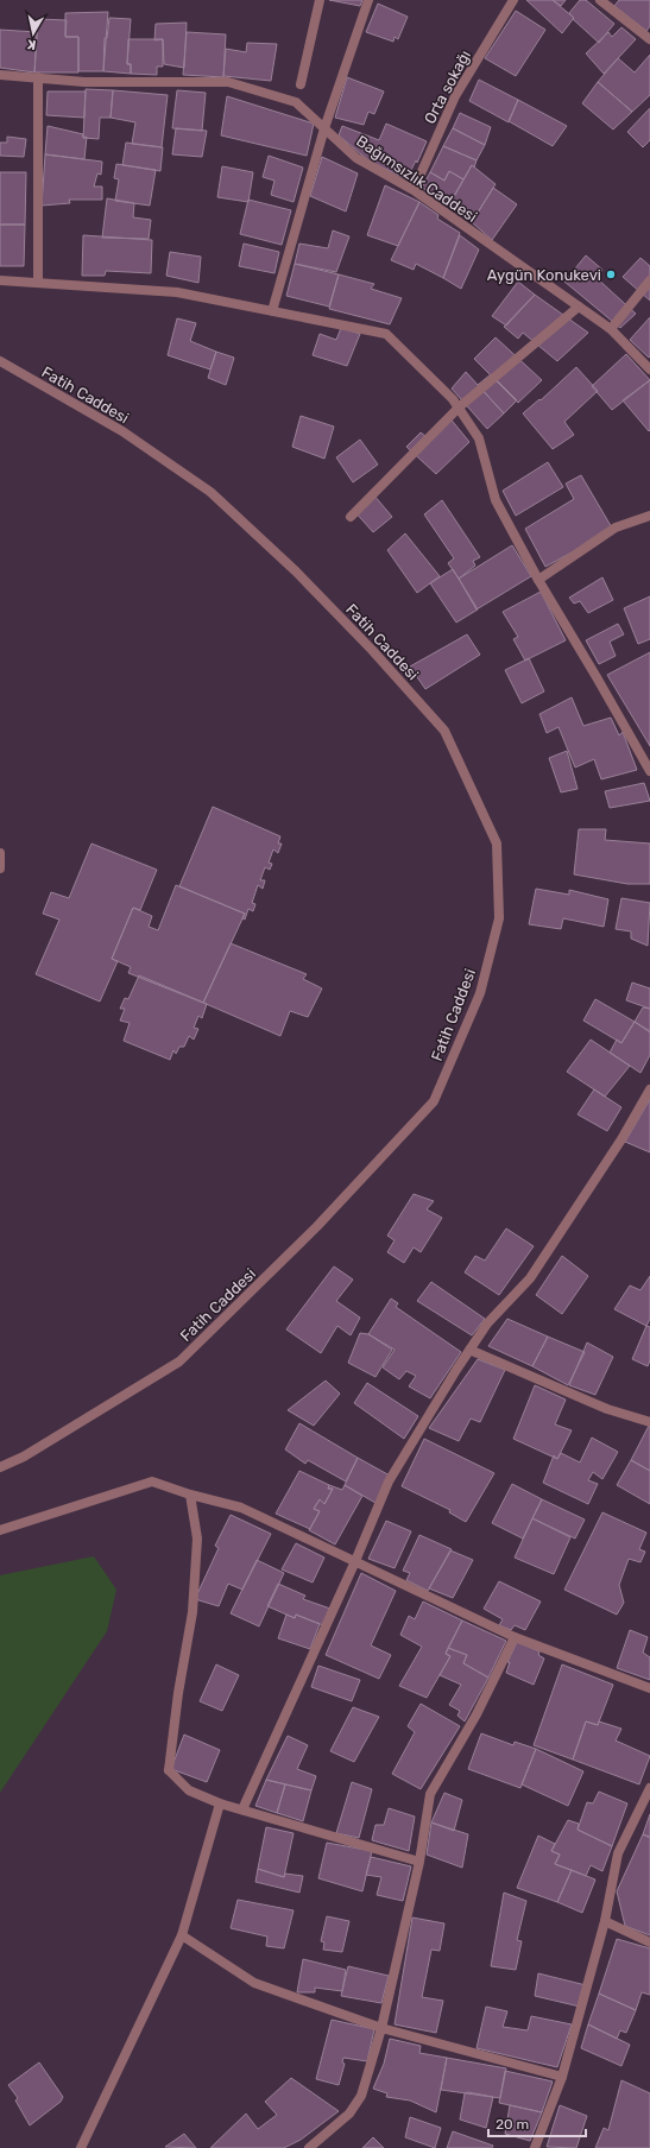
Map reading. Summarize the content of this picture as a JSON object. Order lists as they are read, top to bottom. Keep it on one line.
{"streets":{"street":["Orta sokağı","Bağımsızlık Caddesi","Fatih Caddesi"]},"crossings":[["Orta sokağı","Bağımsızlık Caddesi"]],"places":["Aygün Konukevi"],"scale_bar":"20 m","north":"bottom"}
